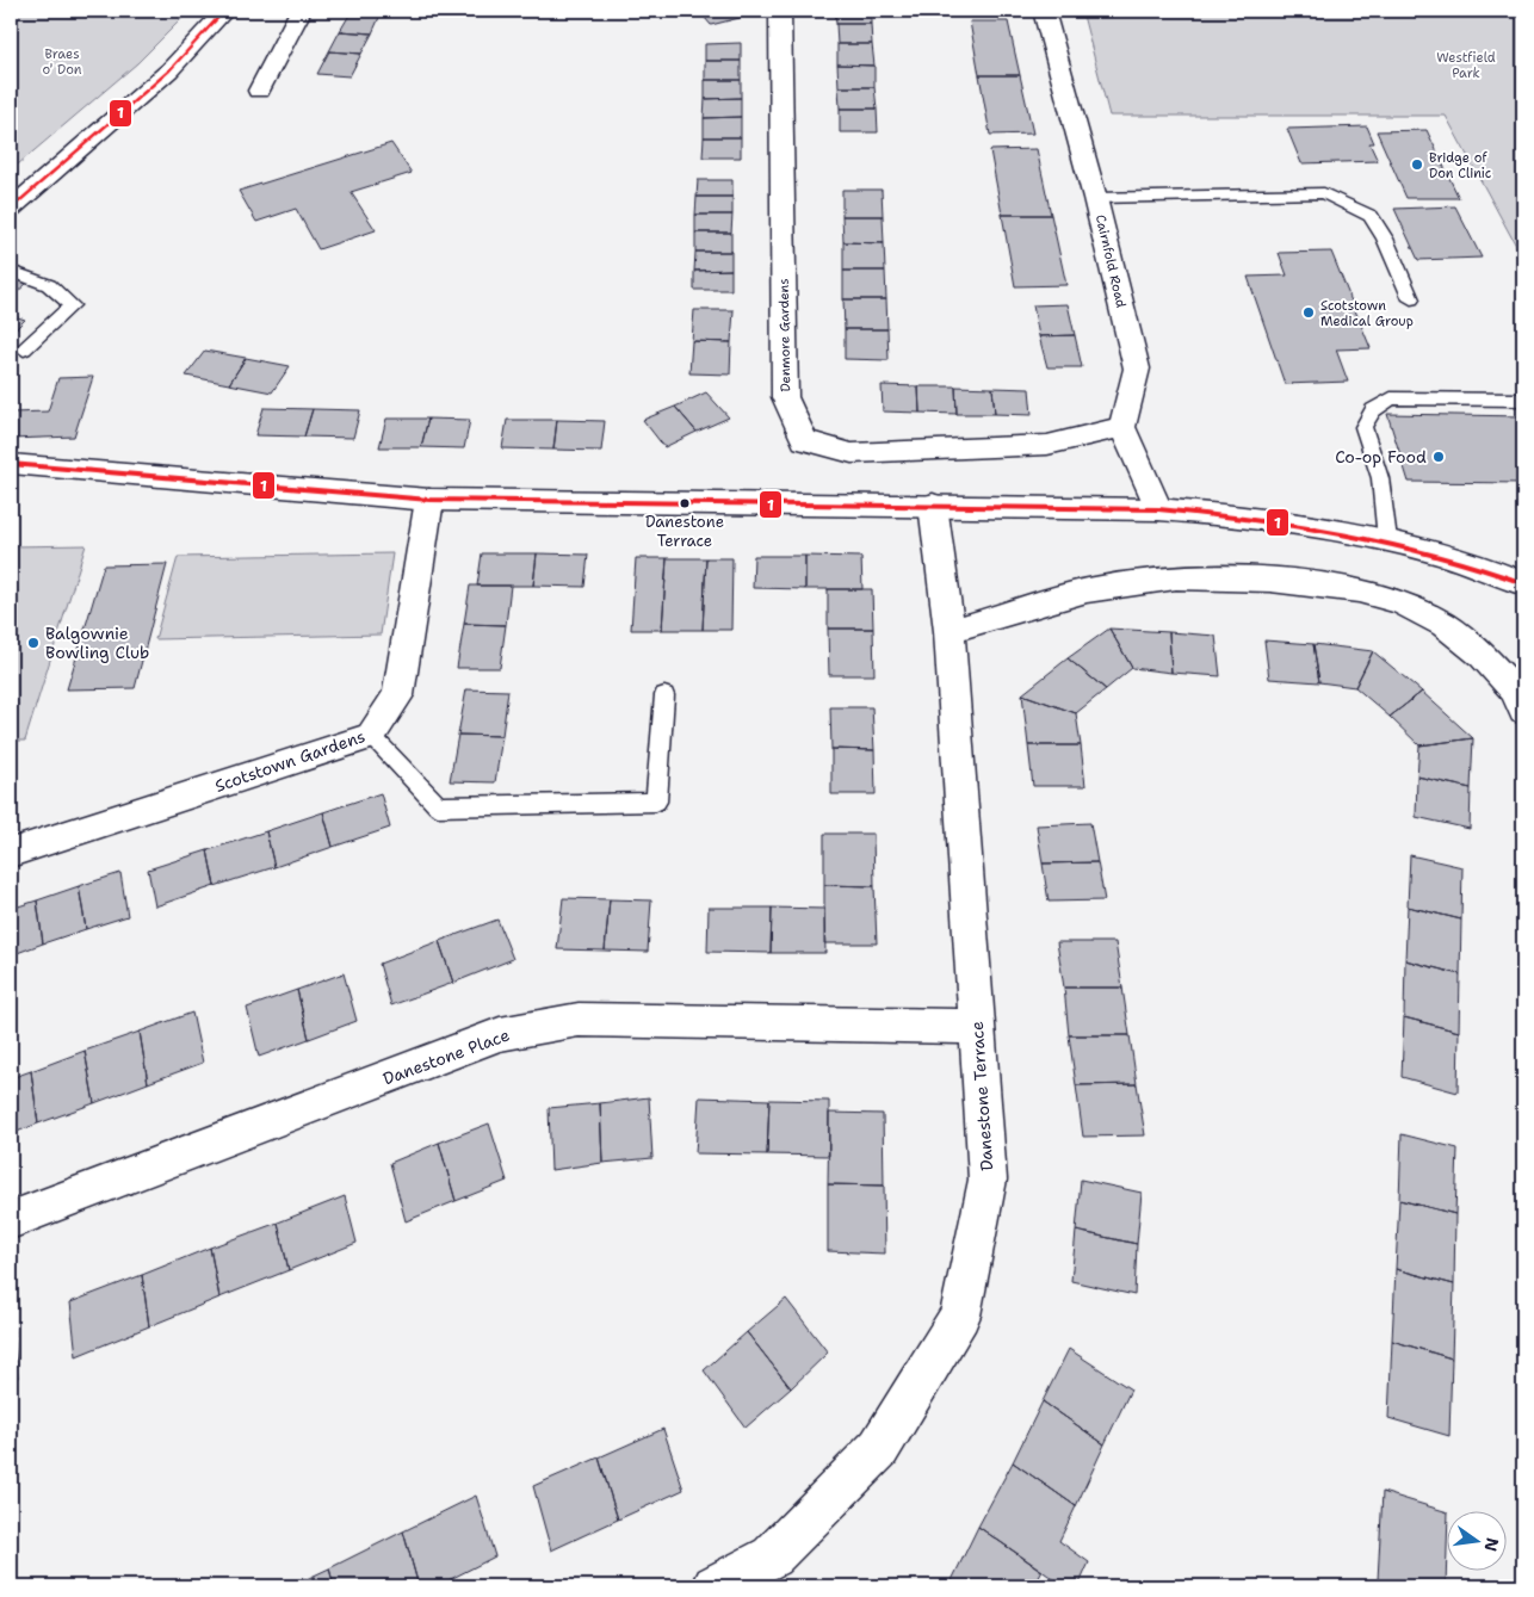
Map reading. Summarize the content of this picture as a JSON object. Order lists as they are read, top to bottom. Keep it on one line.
{"streets":{"street":["Cairnfold Road","Denmore Gardens","Scotstown Gardens","Danestone Place","Danestone Terrace"]},"crossings":[["Cairnfold Road","Denmore Gardens"],["Danestone Place","Danestone Terrace"]],"parks":["Braes o' Don","Westfield Park"],"places":["Bridge of Don Clinic","Scotstown Medical Group","Co-op Food","Danestone Terrace","Balgownie Bowling Club"],"lines":["transit line 1"],"north":"right"}
